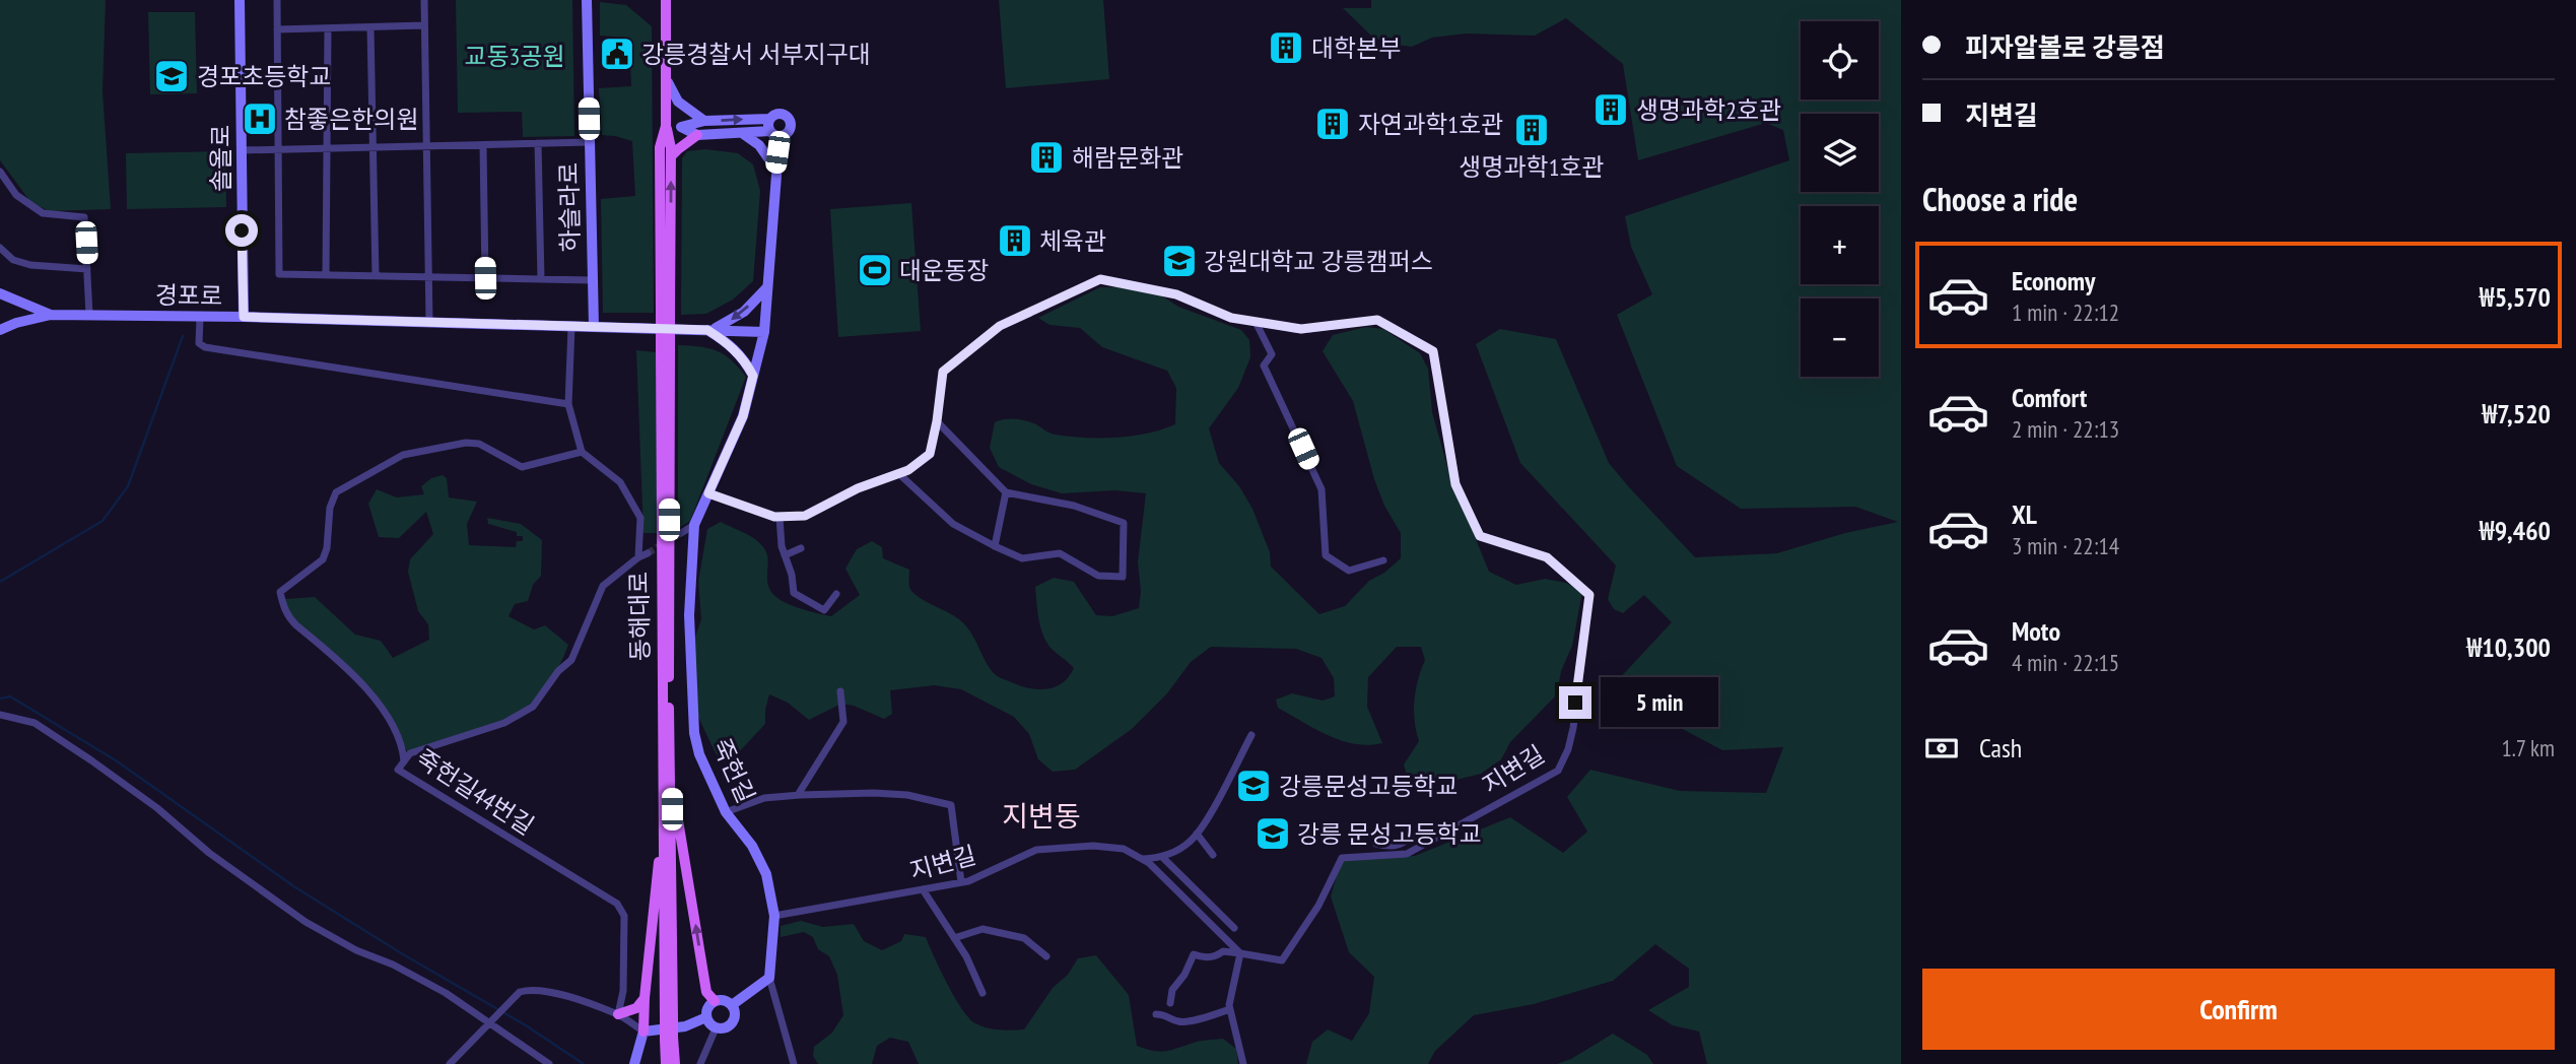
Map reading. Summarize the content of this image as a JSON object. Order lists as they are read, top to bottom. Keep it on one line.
{"streets":{"main road":["동해대로"],"street":["솔올로","하슬라로","경포로","지변길","죽헌길","죽헌길44번길"]},"crossings":[["솔올로","경포로"],["하슬라로","경포로"],["지변길","죽헌길"]],"districts":["지변동"],"parks":["교동3공원"],"places":{"building":["대학본부","생명과학2호관","자연과학1호관","생명과학1호관","해람문화관","체육관"],"public building":["강릉경찰서 서부지구대"],"school or university":["경포초등학교","강원대학교 강릉캠퍼스","강릉문성고등학교","강릉 문성고등학교"],"hospital":["참좋은한의원"],"sports":["대운동장"]},"page":{"banner":["피자알볼로 강릉점","지변길"],"map_buttons":["+","−"],"heading":"Choose a ride","list":[{"name":"Economy","note":"1 min · 22:12","value":"₩5,570"},{"name":"Comfort","note":"2 min · 22:13","value":"₩7,520"},{"name":"XL","note":"3 min · 22:14","value":"₩9,460"},{"name":"Moto","note":"4 min · 22:15","value":"₩10,300"}],"bubble":"5 min","pay":["Cash","1.7 km"],"buttons":"Confirm"}}
